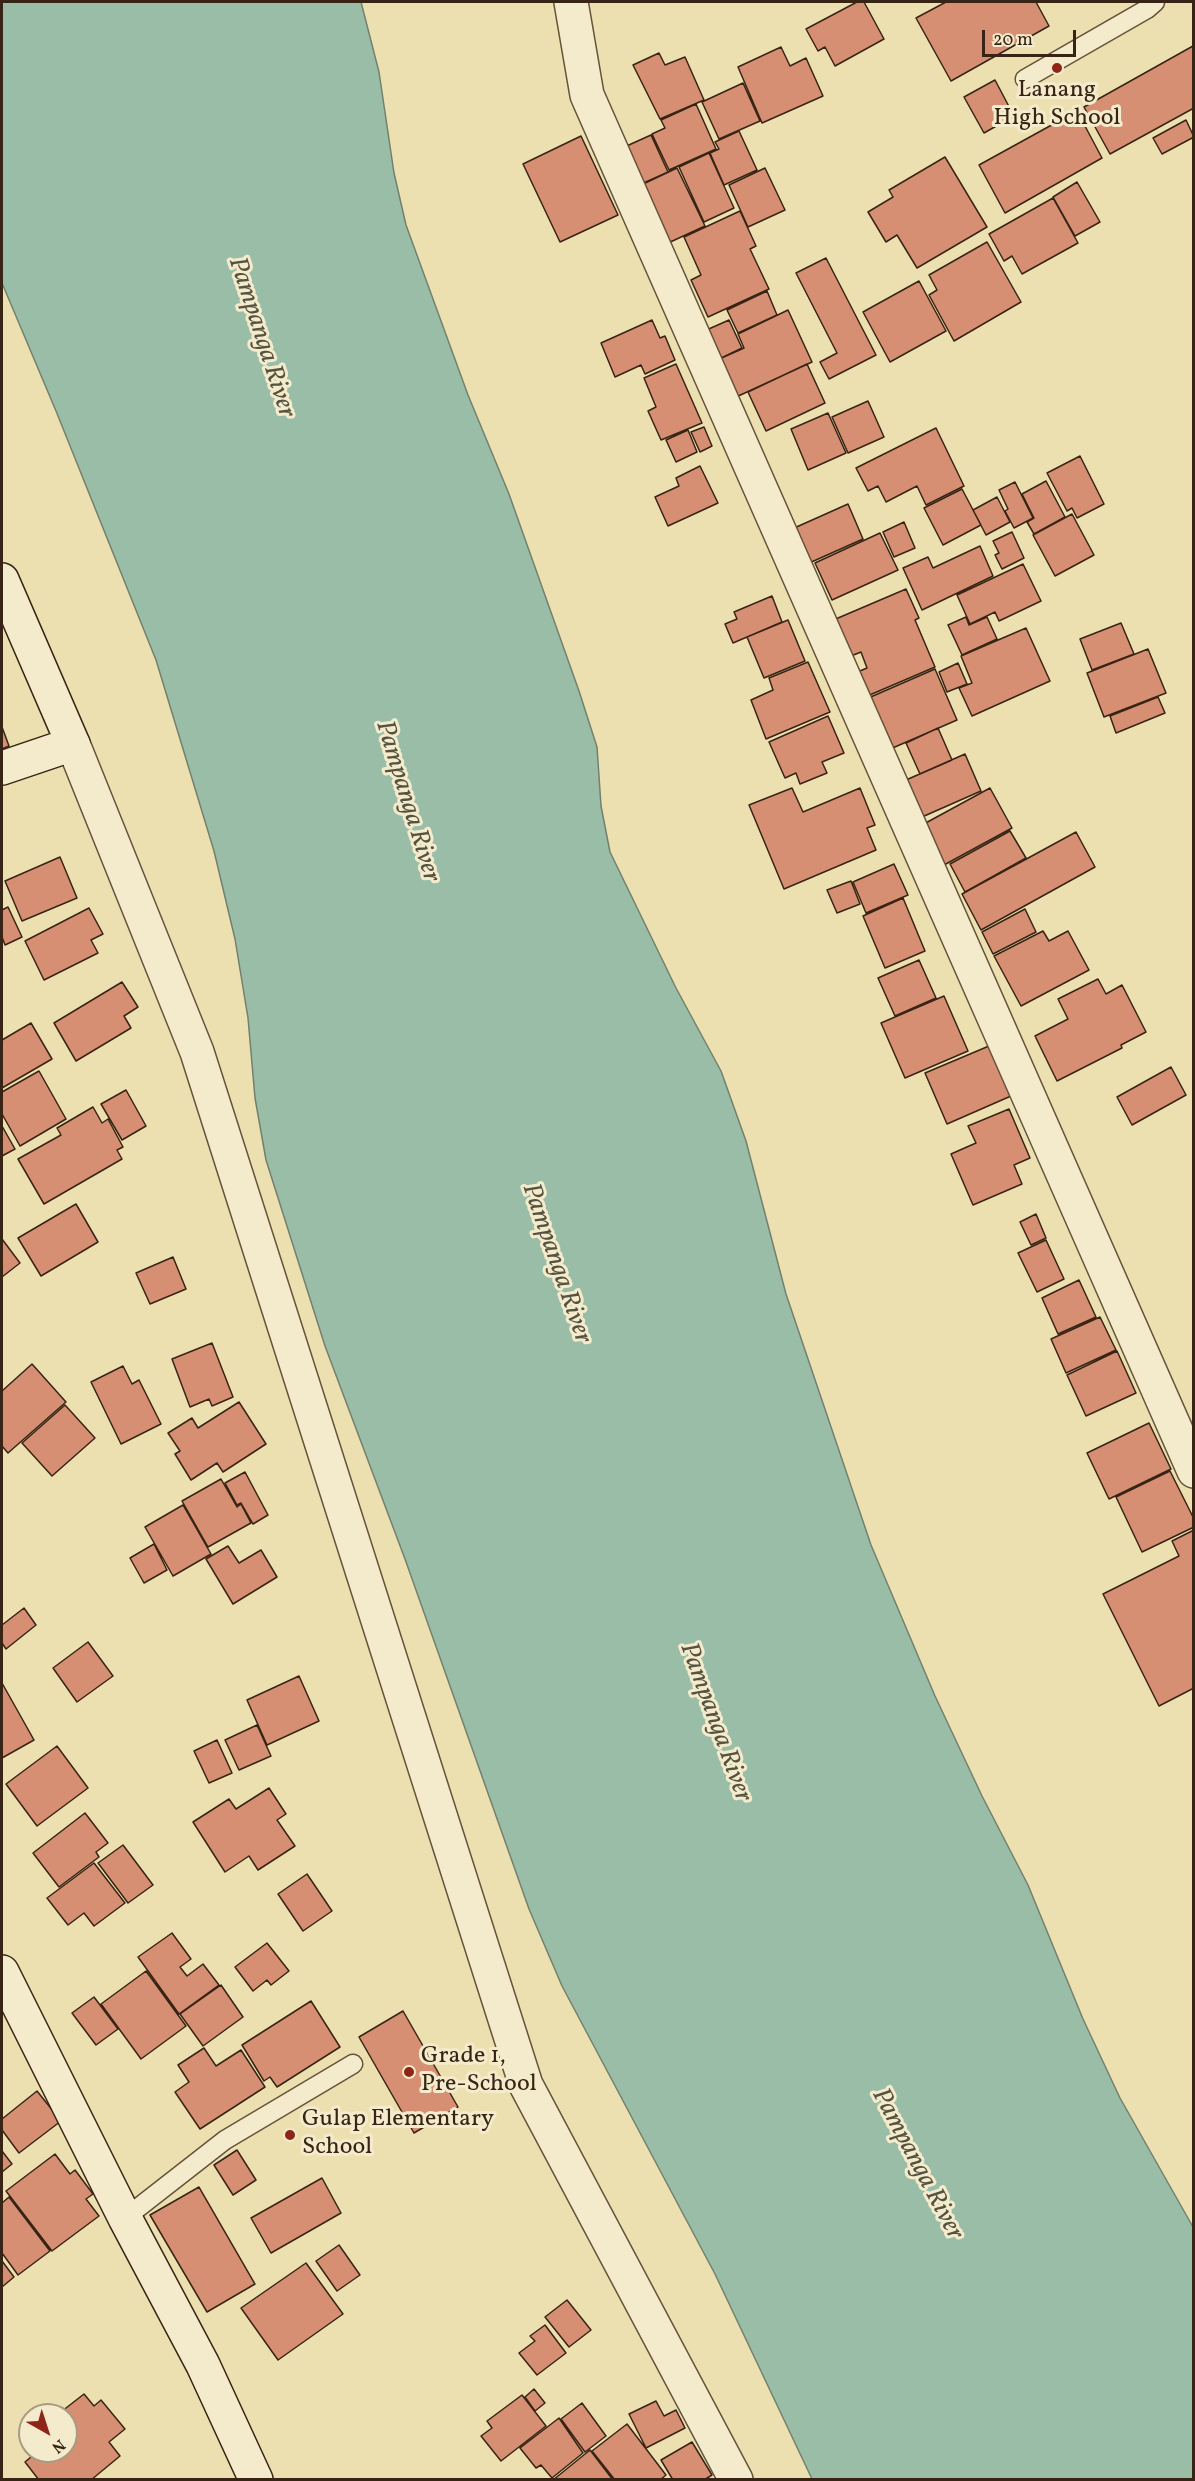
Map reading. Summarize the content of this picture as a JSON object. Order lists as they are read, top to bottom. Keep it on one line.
{"water":["Pampanga River"],"places":["Lanang High School","Grade 1, Pre-School","Gulap Elementary School"],"scale_bar":"20 m","north":"bottom right"}
